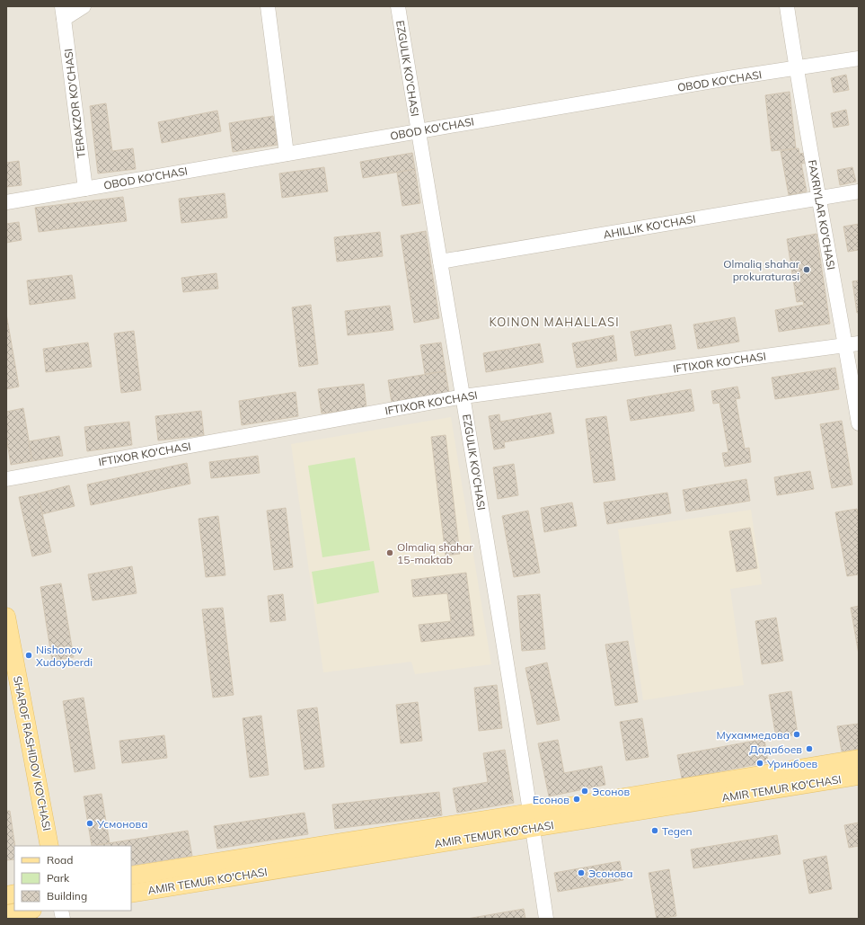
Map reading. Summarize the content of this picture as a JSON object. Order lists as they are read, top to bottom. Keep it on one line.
{"streets":{"main road":["SHAROF RASHIDOV KO'CHASI","AMIR TEMUR KO'CHASI"],"street":["EZGULIK KO'CHASI","OBOD KO'CHASI","TERAKZOR KO'CHASI","FAXRIYLAR KO'CHASI","AHILLIK KO'CHASI","IFTIXOR KO'CHASI"]},"crossings":[["EZGULIK KO'CHASI","OBOD KO'CHASI"],["EZGULIK KO'CHASI","AHILLIK KO'CHASI"],["EZGULIK KO'CHASI","IFTIXOR KO'CHASI"],["EZGULIK KO'CHASI","AMIR TEMUR KO'CHASI"],["OBOD KO'CHASI","TERAKZOR KO'CHASI"],["OBOD KO'CHASI","FAXRIYLAR KO'CHASI"],["FAXRIYLAR KO'CHASI","AHILLIK KO'CHASI"],["FAXRIYLAR KO'CHASI","IFTIXOR KO'CHASI"]],"districts":["KOINON MAHALLASI"],"places":["Olmaliq shahar prokuraturasi","Olmaliq shahar 15-maktab","Nishonov Xudoyberdi","Мухаммедова","Дадабоев","Уринбоев","Эсонов","Есонов","Усмонова","Tegen","Эсонова"],"legend":["Road","Park","Building"]}
